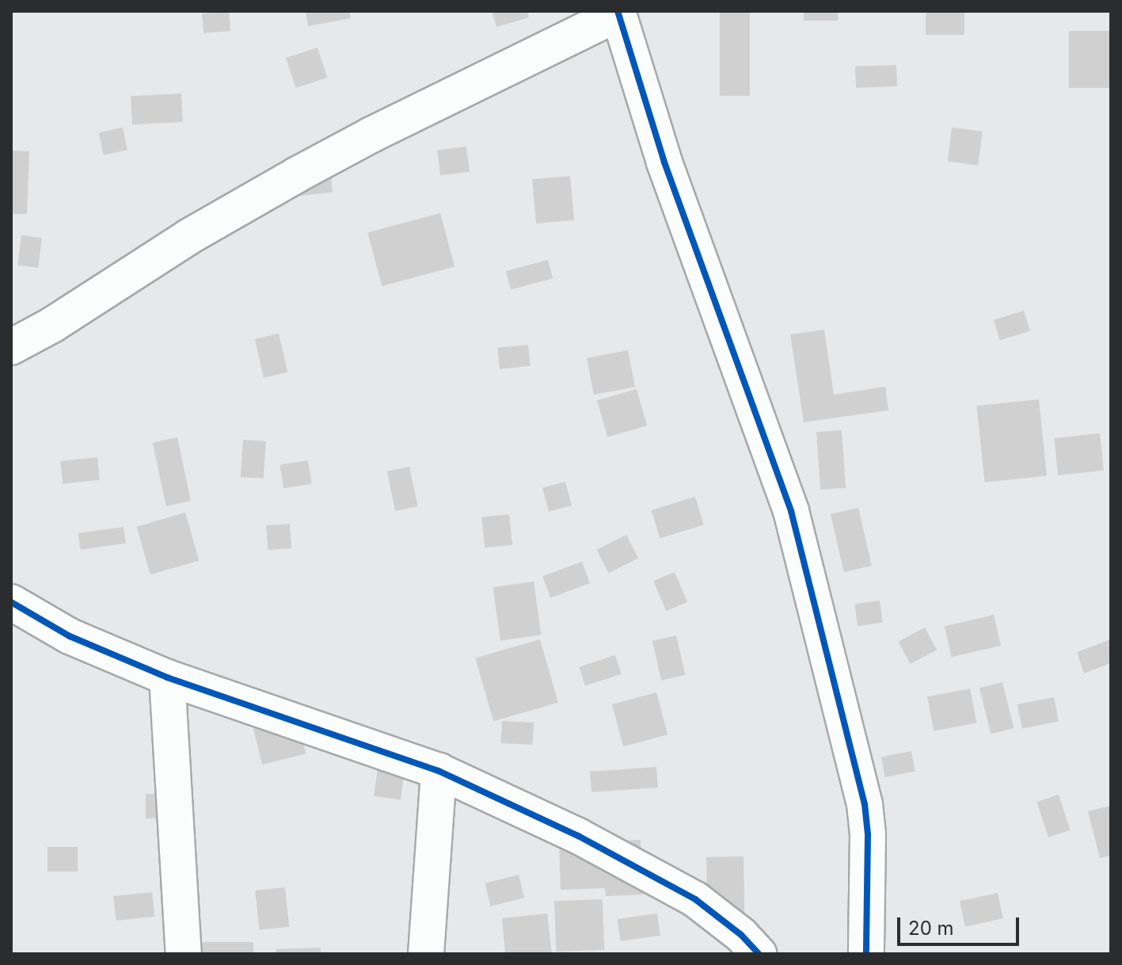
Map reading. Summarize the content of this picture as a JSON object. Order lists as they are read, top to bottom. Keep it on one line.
{"scale_bar":"20 m"}
